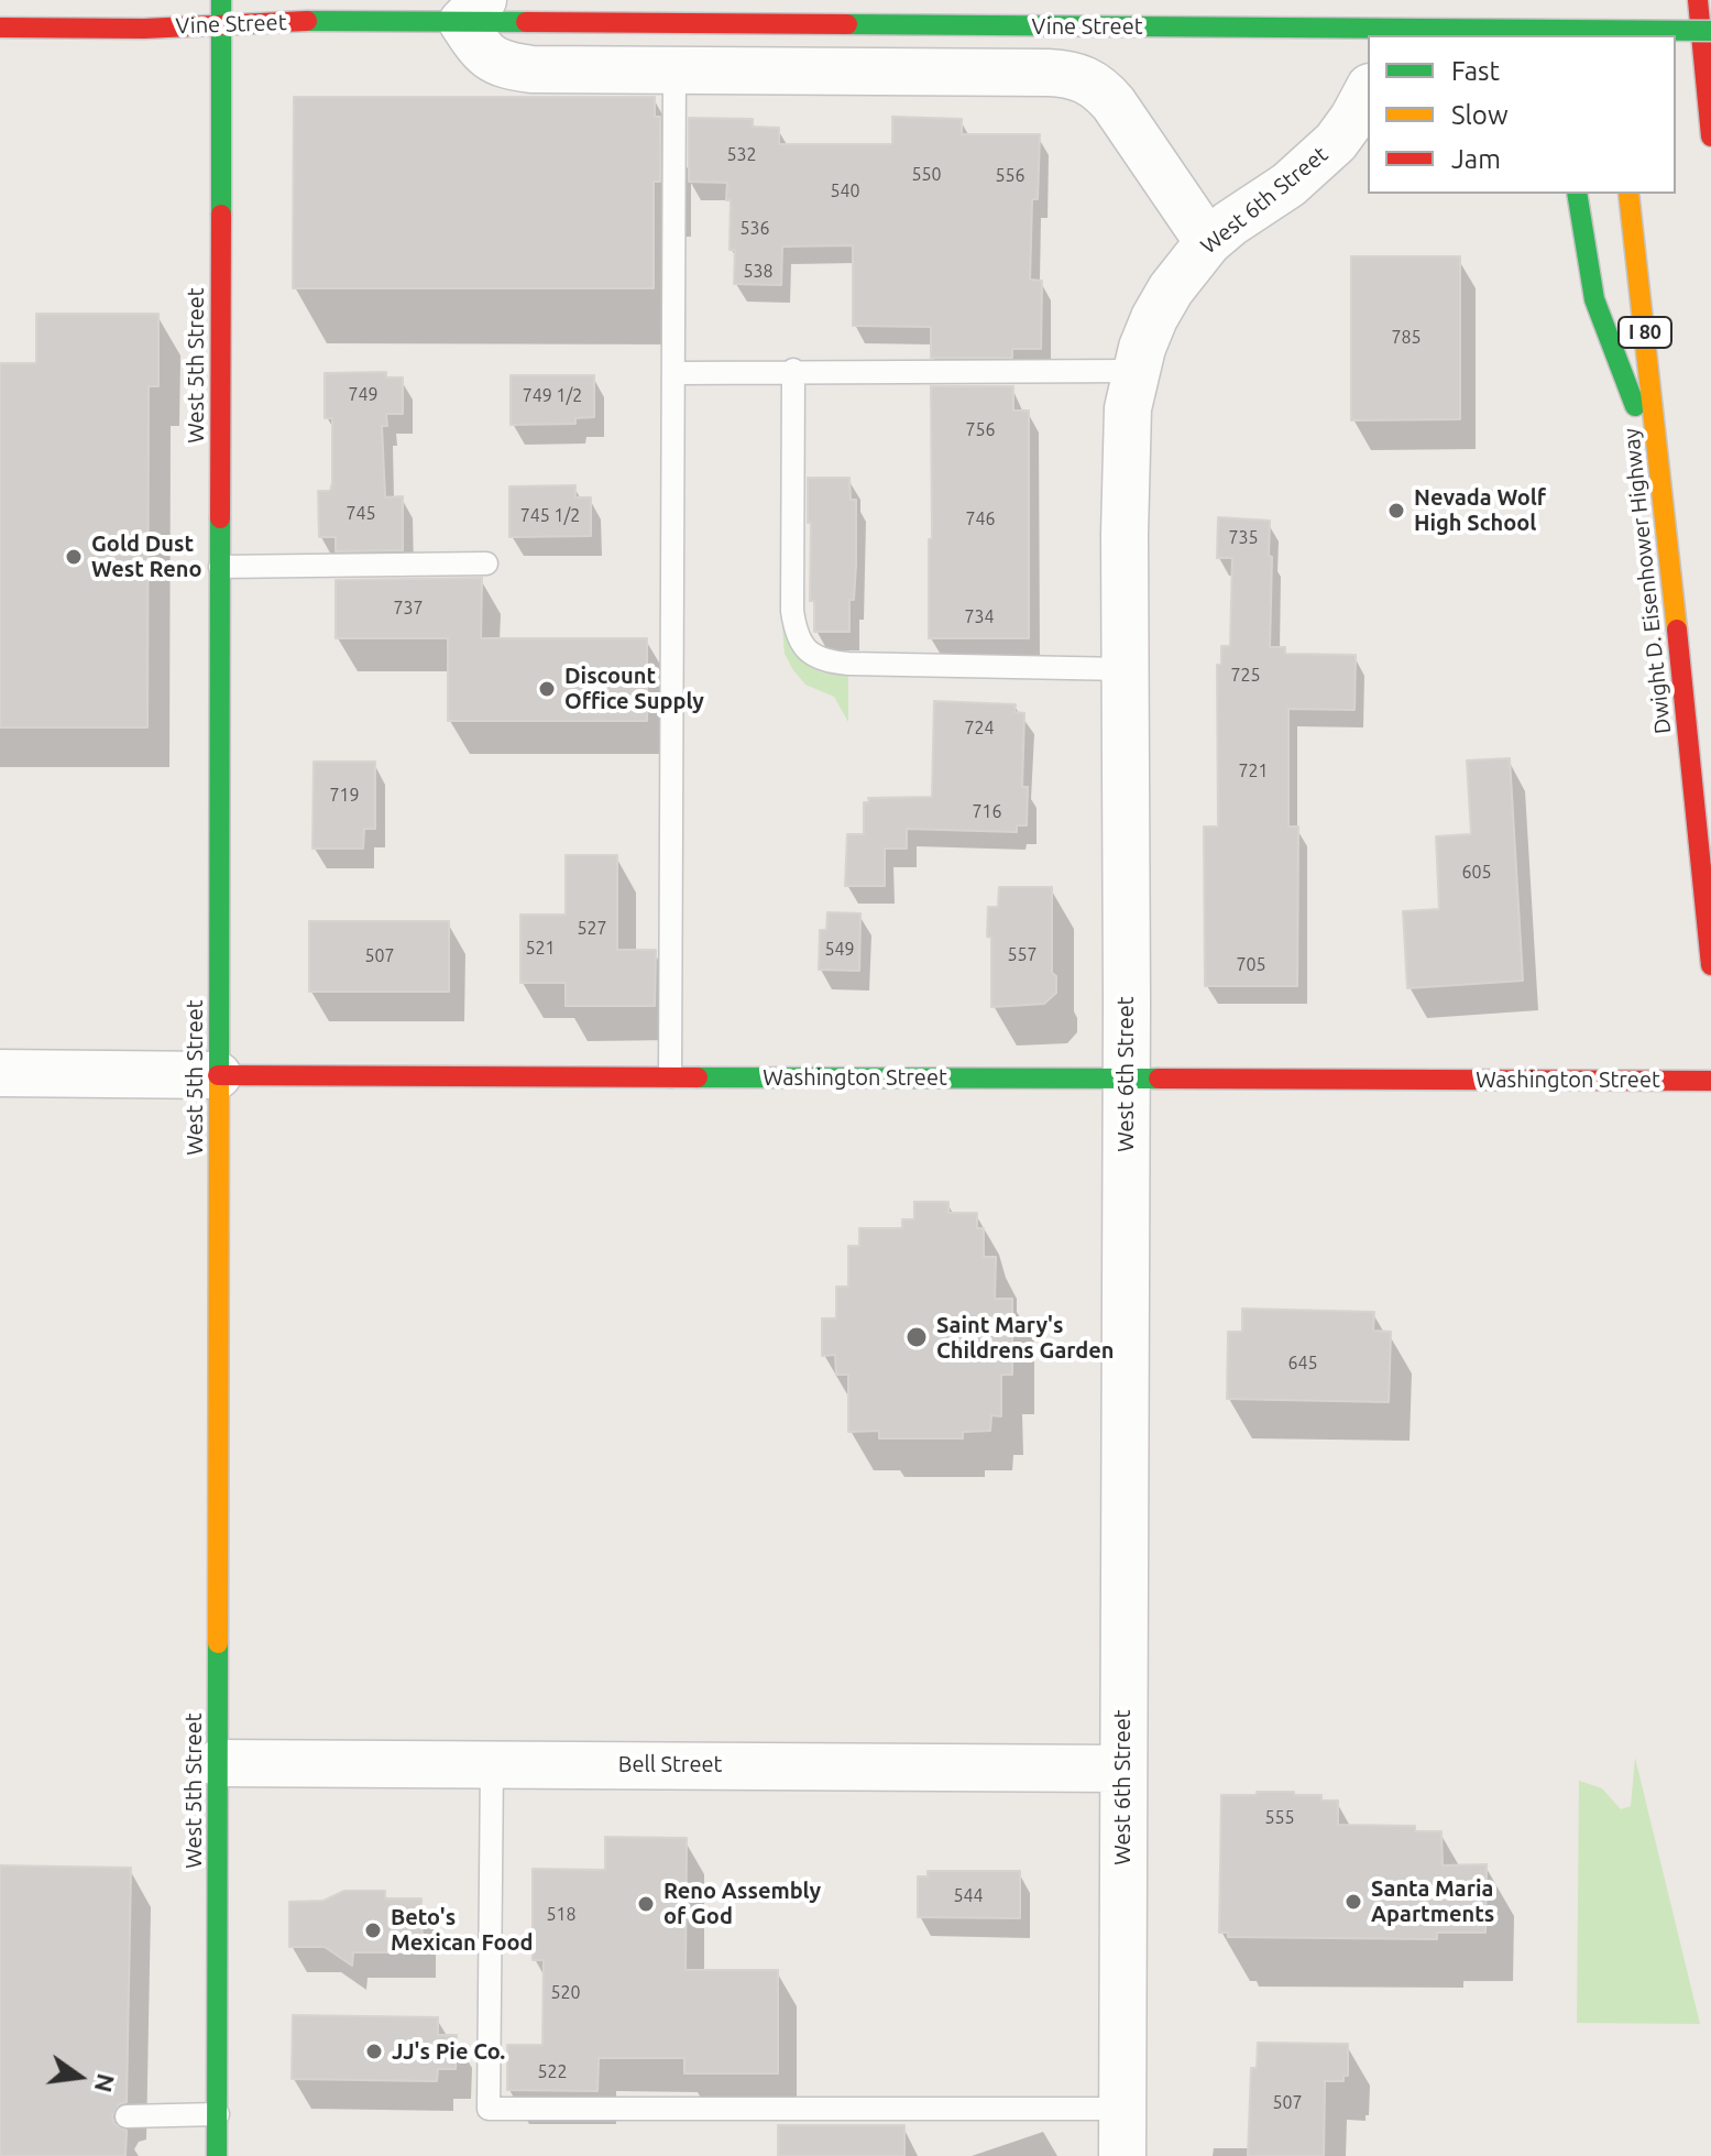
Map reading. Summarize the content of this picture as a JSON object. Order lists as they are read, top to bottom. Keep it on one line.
{"streets":{"main road":["Vine Street","I 80","West 5th Street","Dwight D. Eisenhower Highway","Washington Street"],"street":["West 6th Street","Bell Street"]},"crossings":[["Vine Street","West 6th Street"],["Vine Street","West 5th Street"],["West 6th Street","Washington Street"],["West 6th Street","Bell Street"],["West 5th Street","Washington Street"],["West 5th Street","Bell Street"]],"places":["Nevada Wolf High School","Gold Dust West Reno","Discount Office Supply","Saint Mary's Childrens Garden","Santa Maria Apartments","Reno Assembly of God","Beto's Mexican Food","JJ's Pie Co."],"house_numbers":["532","550","556","540","536","538","785","749","749 1/2","756","745","745 1/2","746","735","737","734","725","724","721","719","716","605","527","521","549","557","507","705","645","555","544","518","520","522","507"],"legend":["Fast","Slow","Jam"],"north":"right"}
